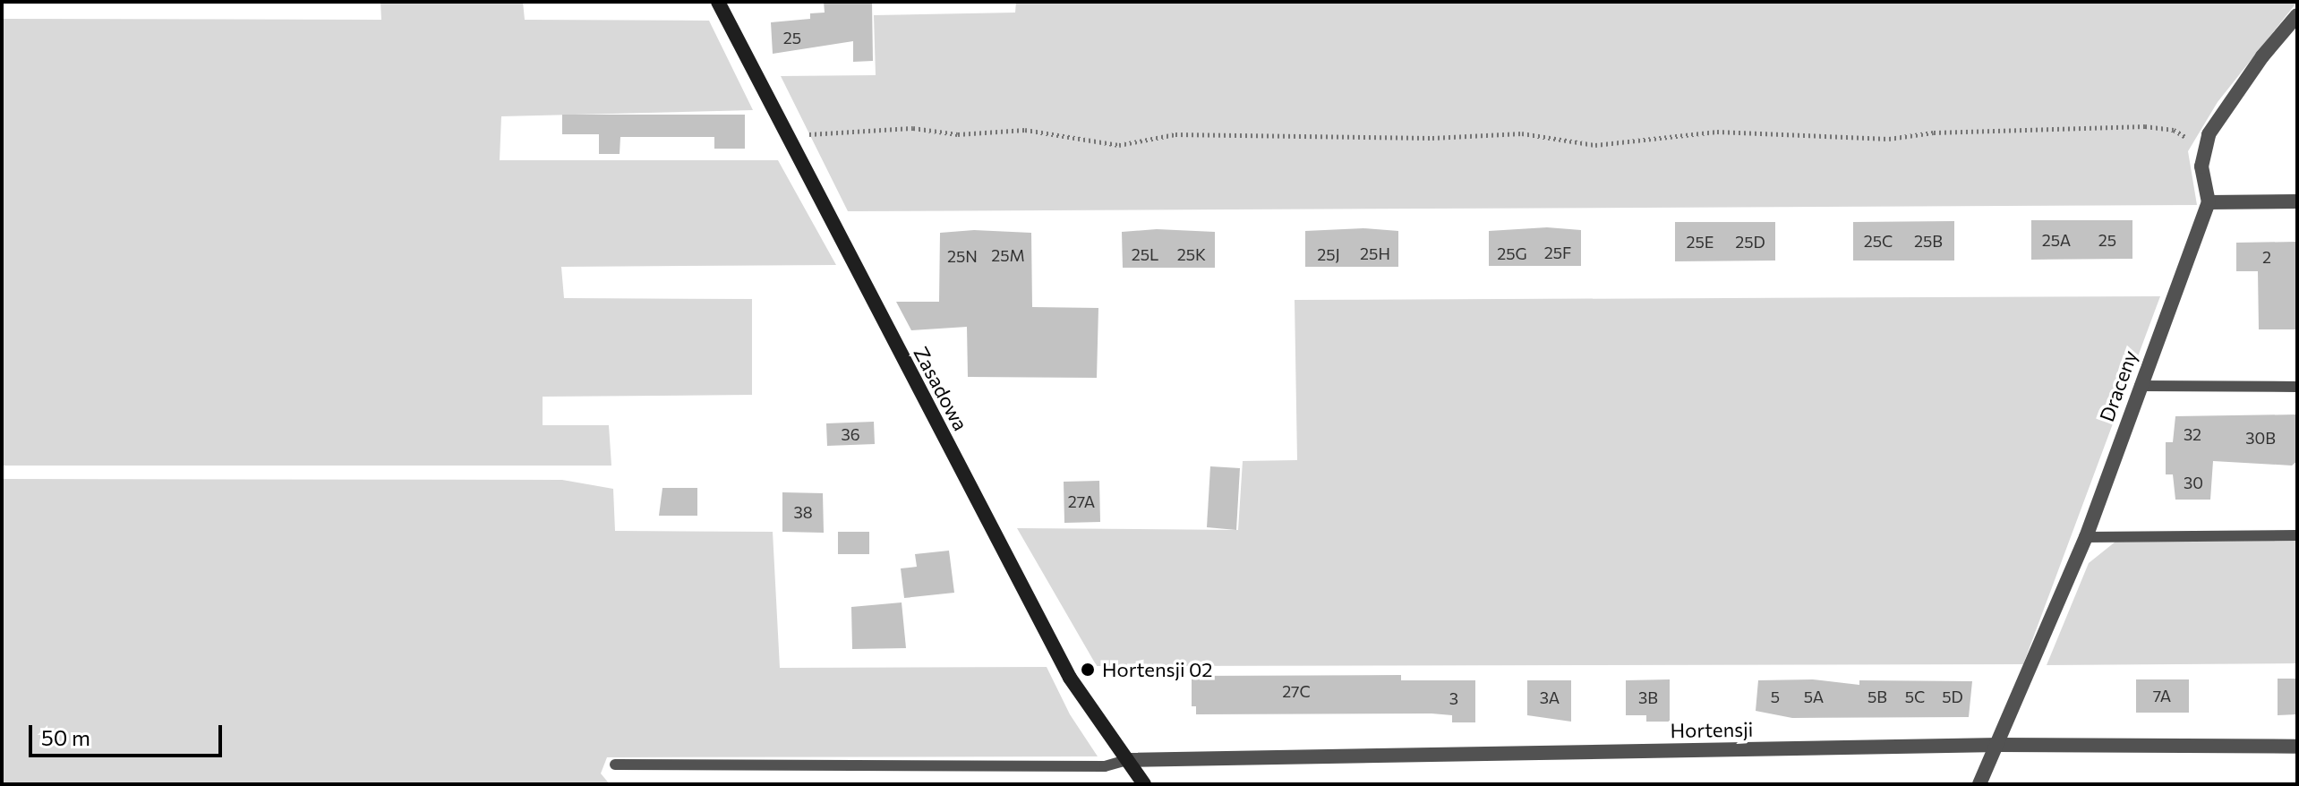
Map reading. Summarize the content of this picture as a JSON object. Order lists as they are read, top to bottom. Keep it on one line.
{"streets":{"street":["Draceny","Zasadowa","Hortensji"]},"crossings":[["Draceny","Hortensji"],["Zasadowa","Hortensji"]],"places":["Hortensji 02"],"house_numbers":["25","25A","25","25C","25B","25E","25D","25F","25H","25G","25L","25K","25J","25M","25N","2","36","32","30B","30","27A","38","27C","7A","5","5A","5B","5C","5D","3A","3B","3"],"scale_bar":"50 m"}
